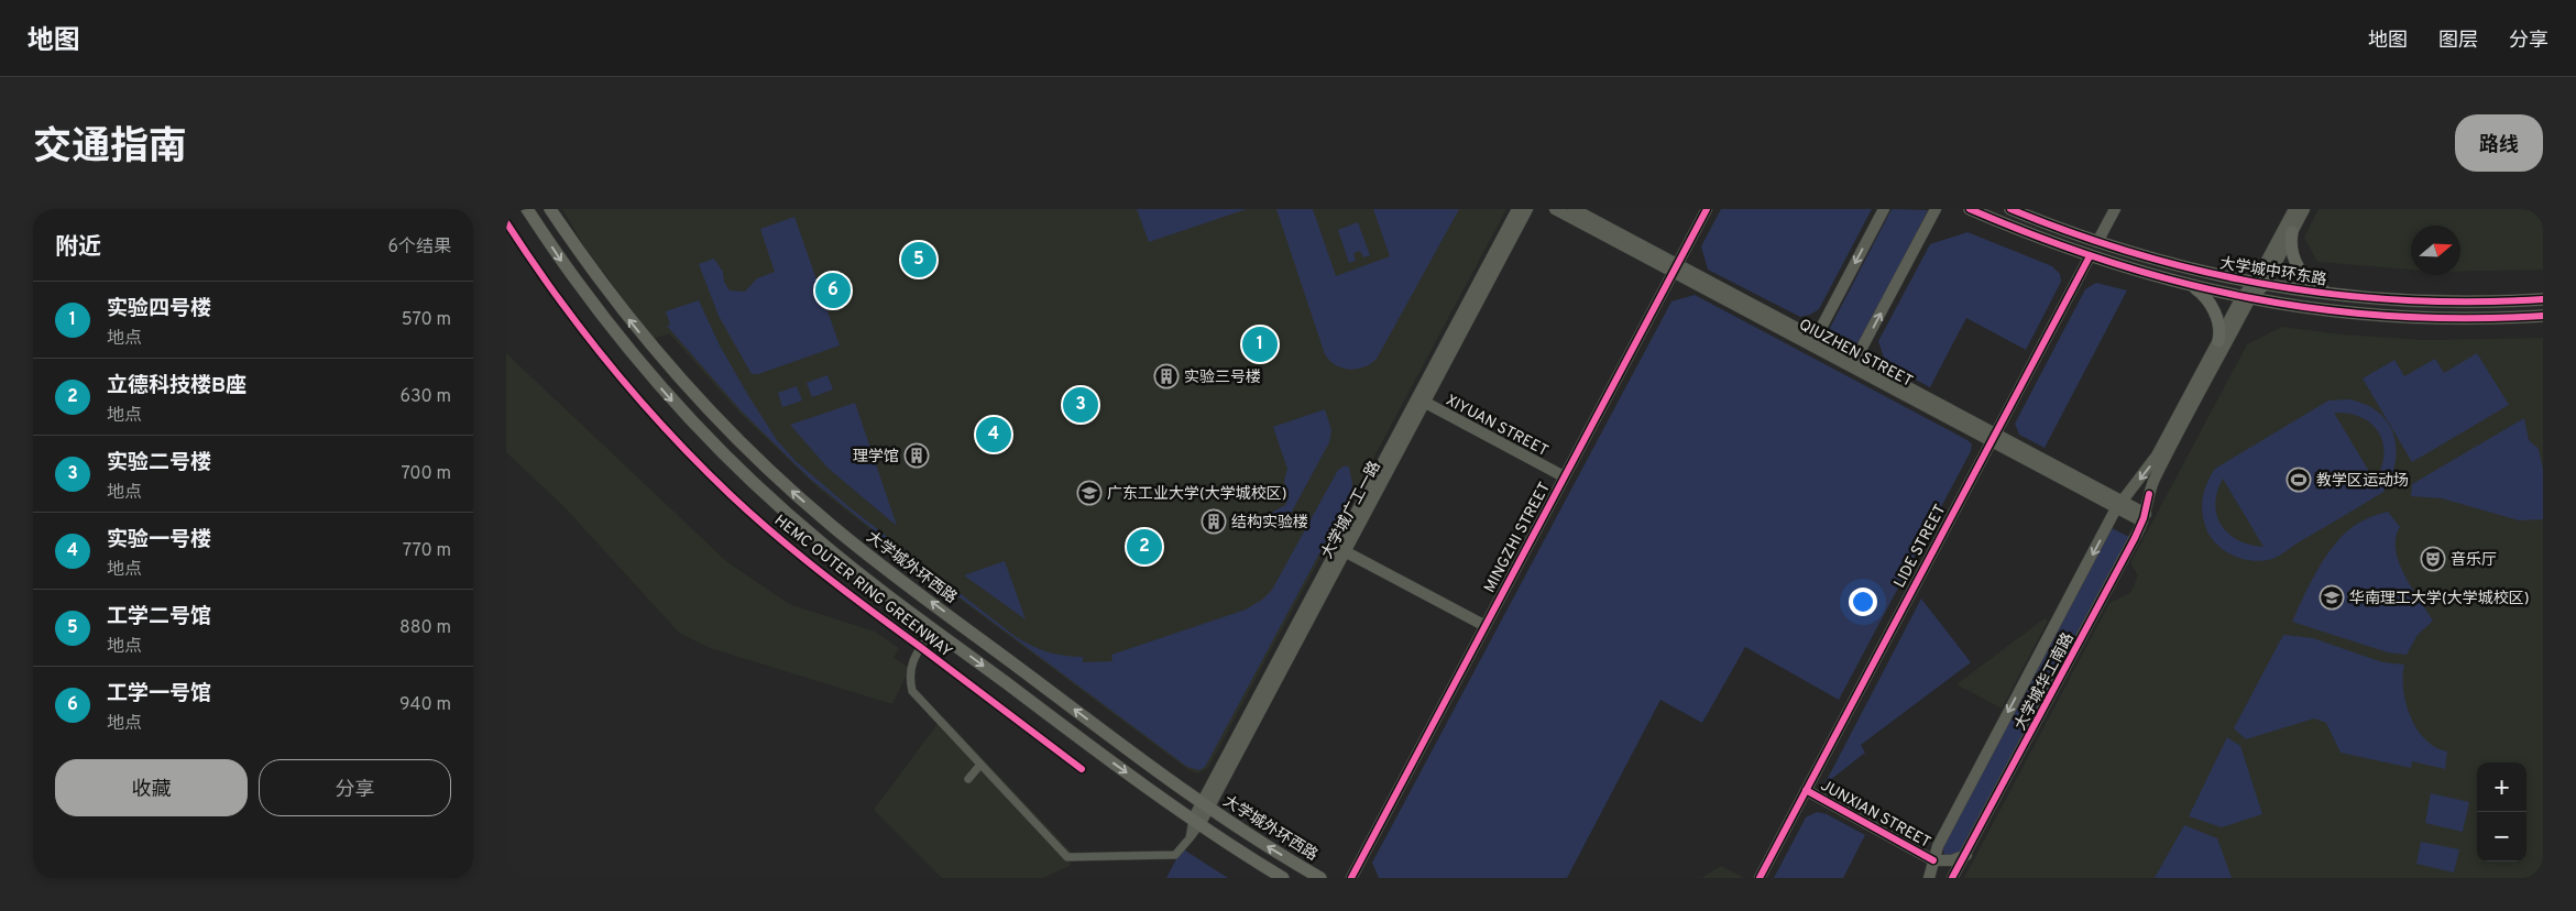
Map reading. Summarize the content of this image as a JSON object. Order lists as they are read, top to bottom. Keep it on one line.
{"streets":{"main road":["大学城中环东路","大学城外环西路"],"street":["QIUZHEN STREET","XIYUAN STREET","大学城广工一路","MINGZHI STREET","LIDE STREET","大学城华工南路","JUNXIAN STREET"],"cycle path":["HEMC OUTER RING GREENWAY"]},"crossings":[["大学城中环东路","LIDE STREET"],["大学城中环东路","大学城华工南路"],["QIUZHEN STREET","MINGZHI STREET"],["QIUZHEN STREET","LIDE STREET"],["QIUZHEN STREET","大学城华工南路"],["XIYUAN STREET","大学城广工一路"],["XIYUAN STREET","MINGZHI STREET"],["大学城广工一路","大学城外环西路"],["LIDE STREET","JUNXIAN STREET"],["大学城华工南路","JUNXIAN STREET"]],"places":{"building":["实验三号楼","理学馆","结构实验楼"],"sports":["教学区运动场"],"school or university":["广东工业大学(大学城校区)","华南理工大学(大学城校区)"],"theatre":["音乐厅"]},"north":"right","page":{"header":"地图","nav":["地图","图层","分享"],"title":"交通指南","buttons":["路线",["收藏","分享"]],"heading":["附近","6个结果"],"pins":["5","6","1","3","4","2"],"list":[{"mark":"1","name":"实验四号楼","note":"地点","value":"570 m"},{"mark":"2","name":"立德科技楼B座","note":"地点","value":"630 m"},{"mark":"3","name":"实验二号楼","note":"地点","value":"700 m"},{"mark":"4","name":"实验一号楼","note":"地点","value":"770 m"},{"mark":"5","name":"工学二号馆","note":"地点","value":"880 m"},{"mark":"6","name":"工学一号馆","note":"地点","value":"940 m"}],"map_buttons":["+","−"]}}
